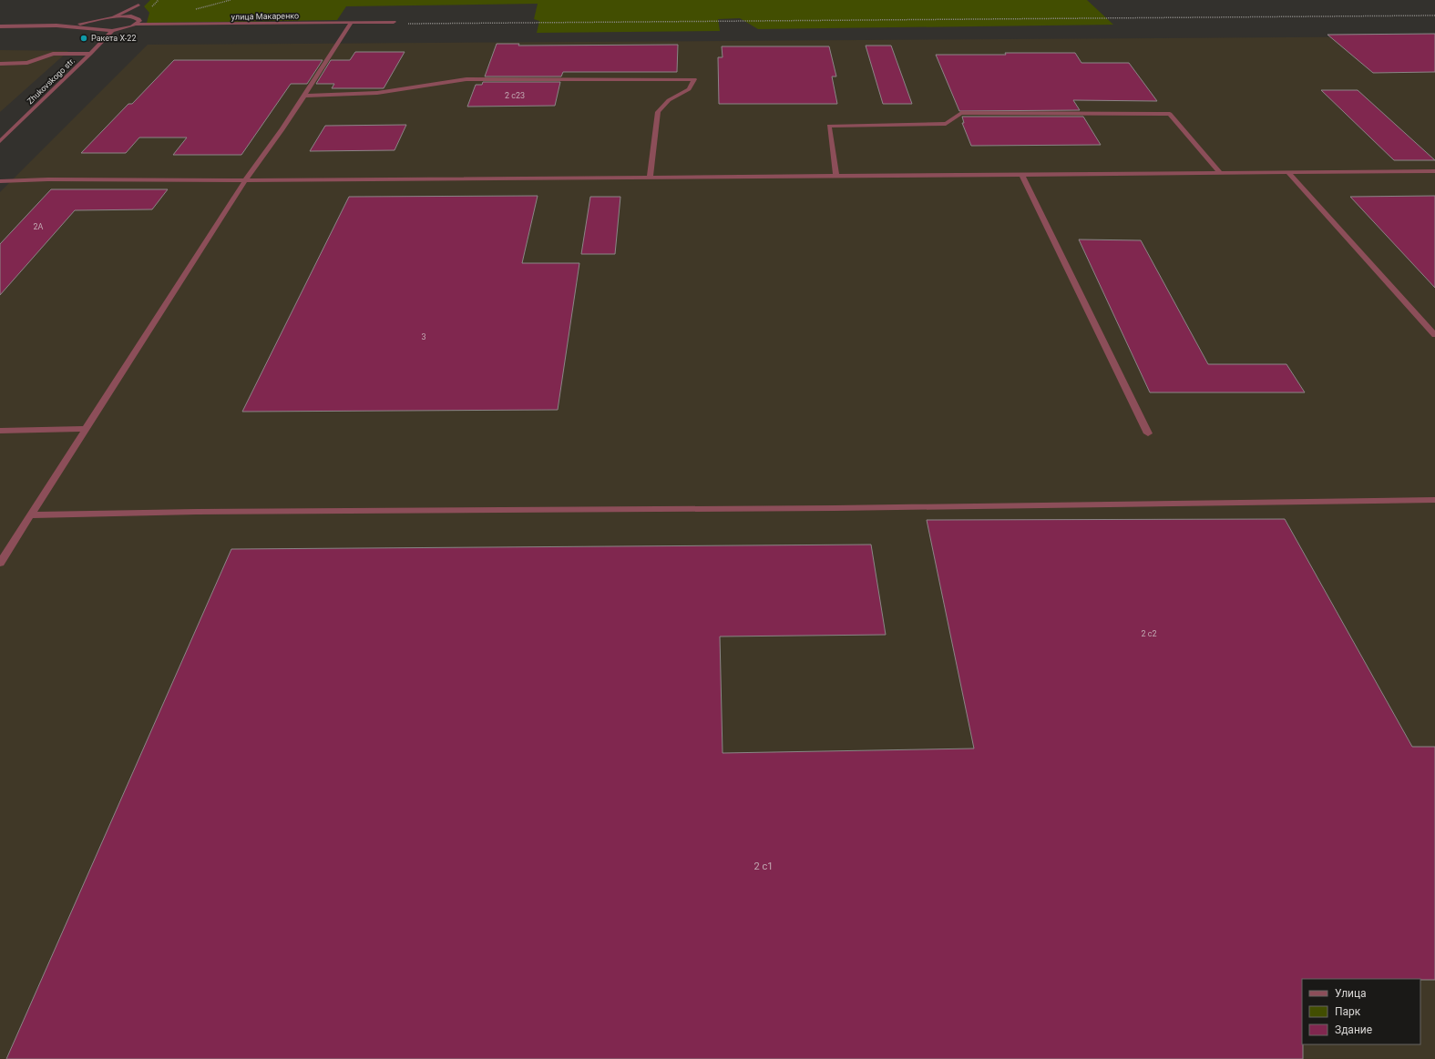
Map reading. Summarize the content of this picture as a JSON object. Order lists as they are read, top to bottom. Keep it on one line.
{"streets":{"street":["улица Макаренко","Zhukovskogo str."]},"crossings":[["улица Макаренко","Zhukovskogo str."]],"places":["Ракета Х-22"],"house_numbers":["2 с23","2А","3","2 с2","2 с1"],"legend":["Улица","Парк","Здание"]}
